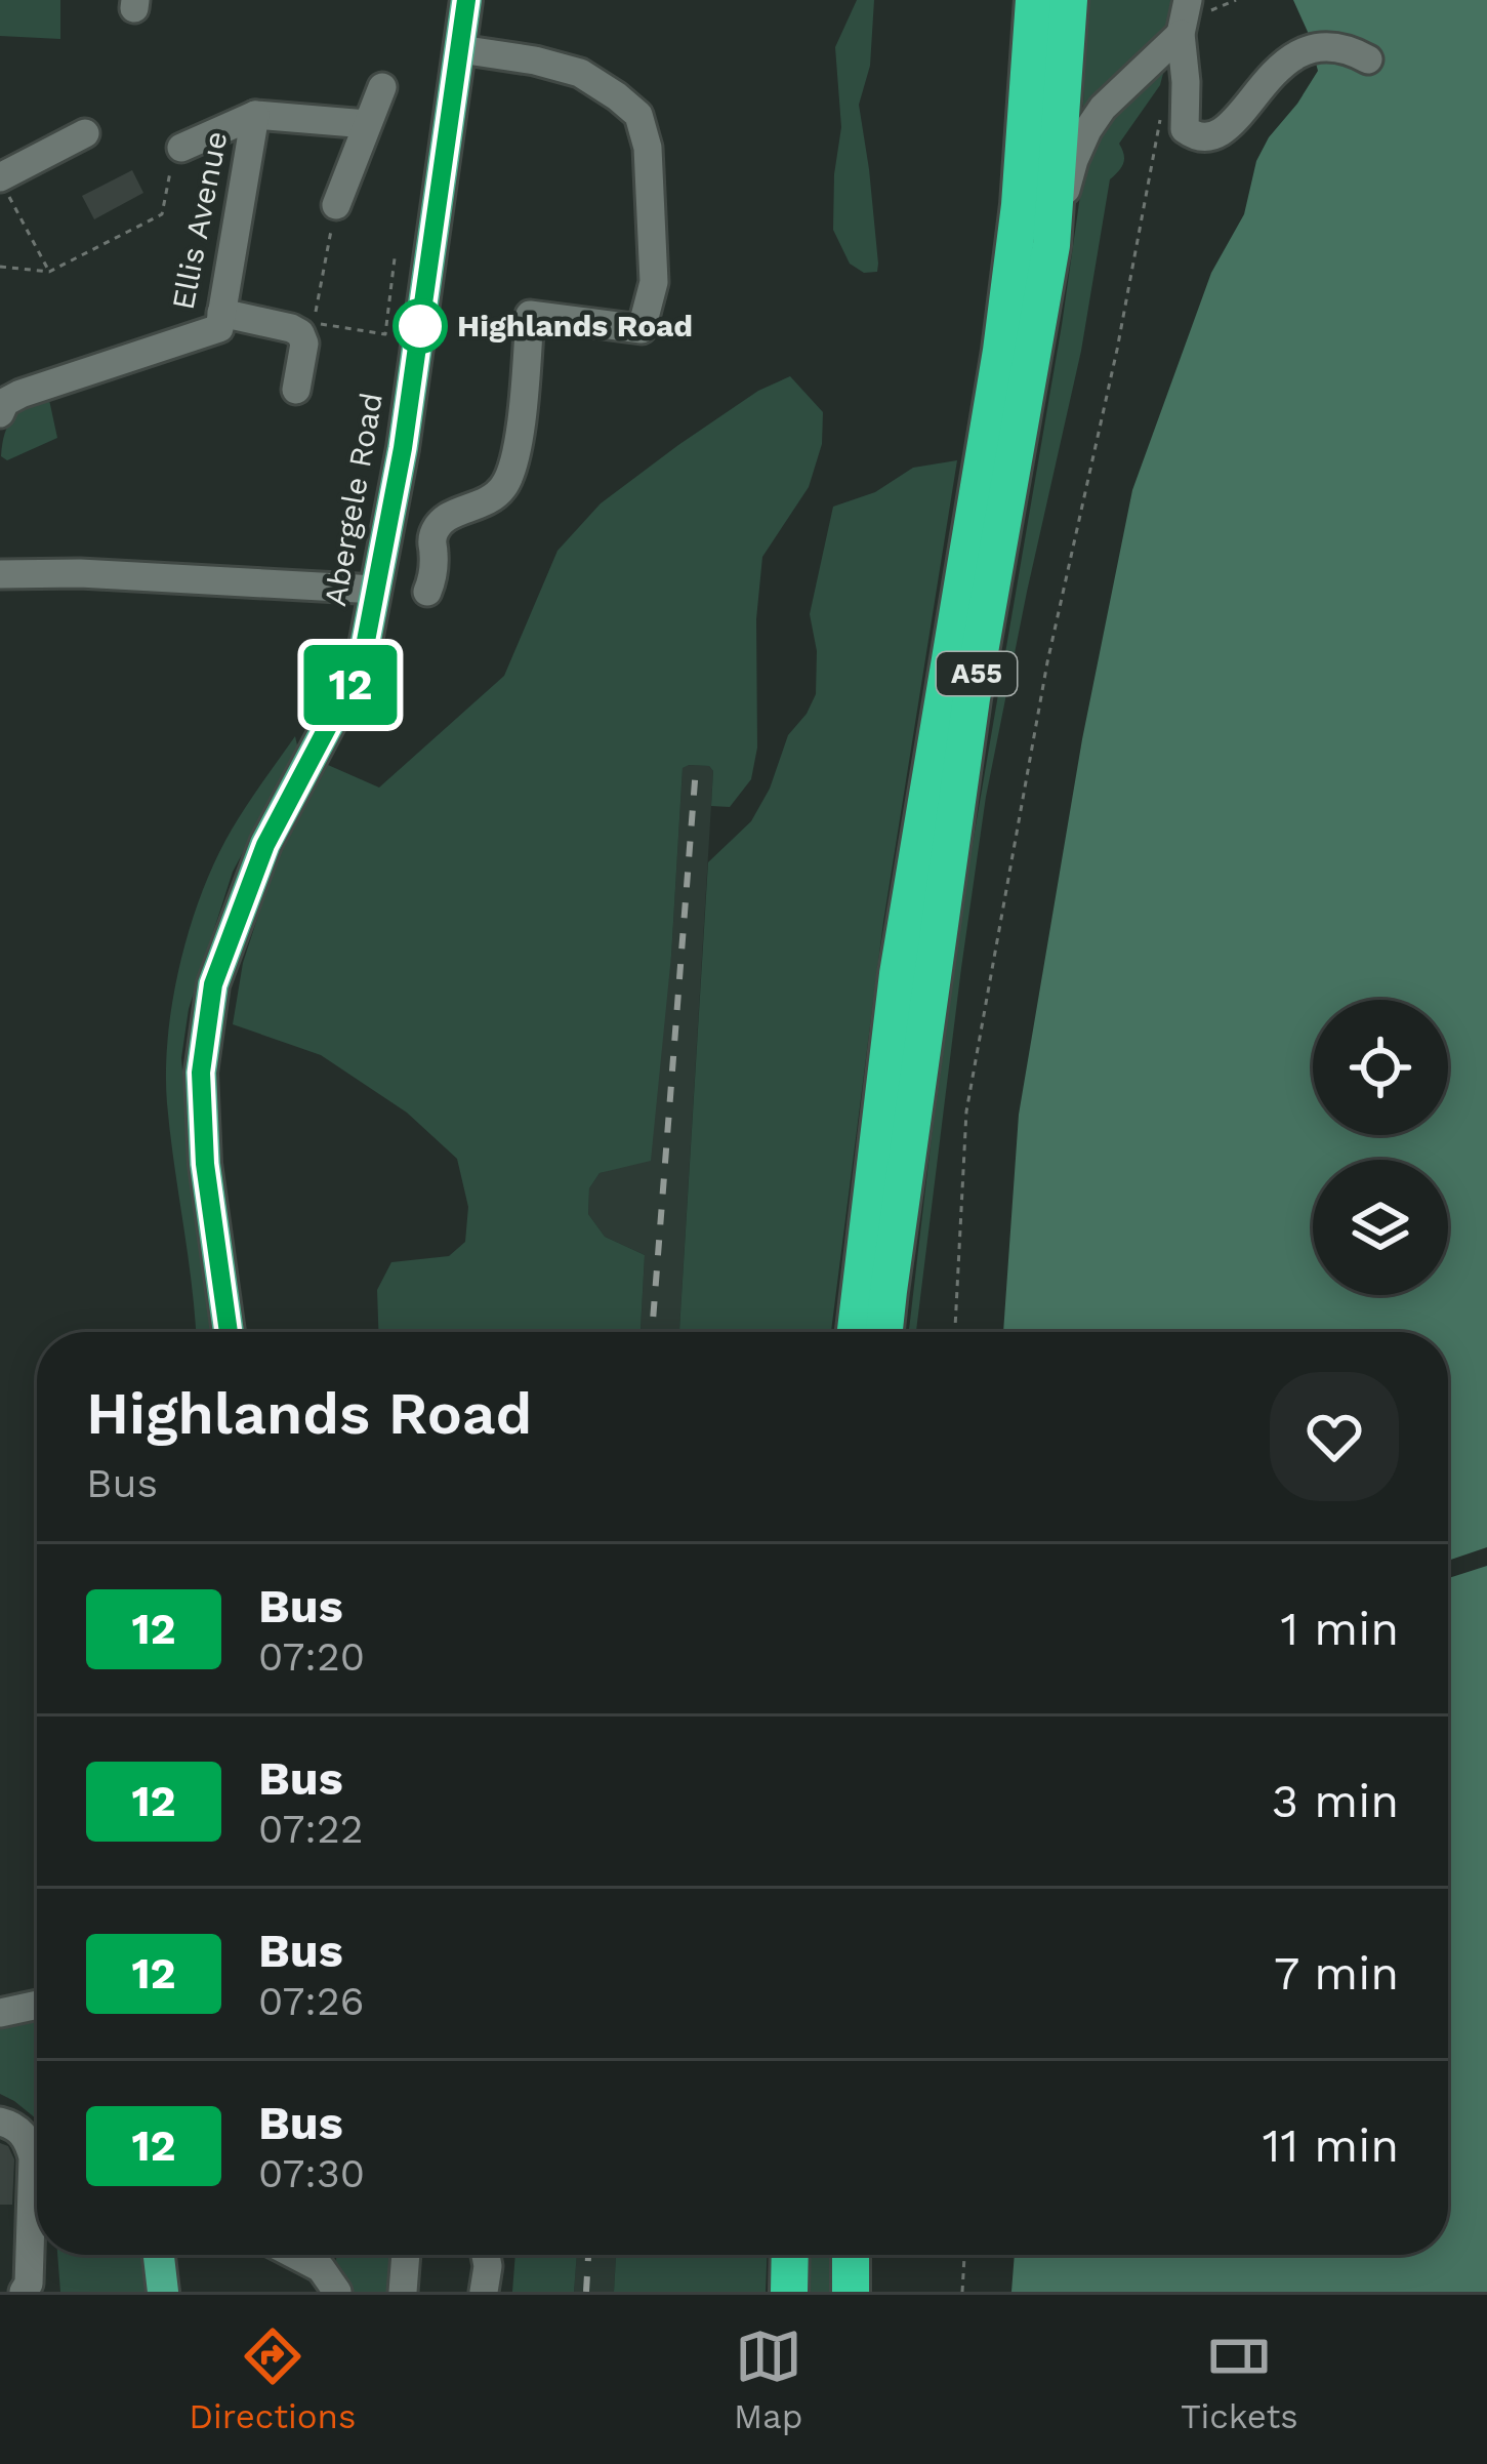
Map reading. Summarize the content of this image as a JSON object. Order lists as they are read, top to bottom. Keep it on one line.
{"streets":{"highway":["A55"],"main road":["Abergele Road"],"street":["Ellis Avenue"]},"places":["Highlands Road"],"lines":["bus line 12"],"page":{"on_map":"12","heading":["Highlands Road","Bus"],"list":[{"mark":"12","name":"Bus","note":"07:20","value":"1 min"},{"mark":"12","name":"Bus","note":"07:22","value":"3 min"},{"mark":"12","name":"Bus","note":"07:26","value":"7 min"},{"mark":"12","name":"Bus","note":"07:30","value":"11 min"}],"tabs":["Directions","Map","Tickets"]}}
